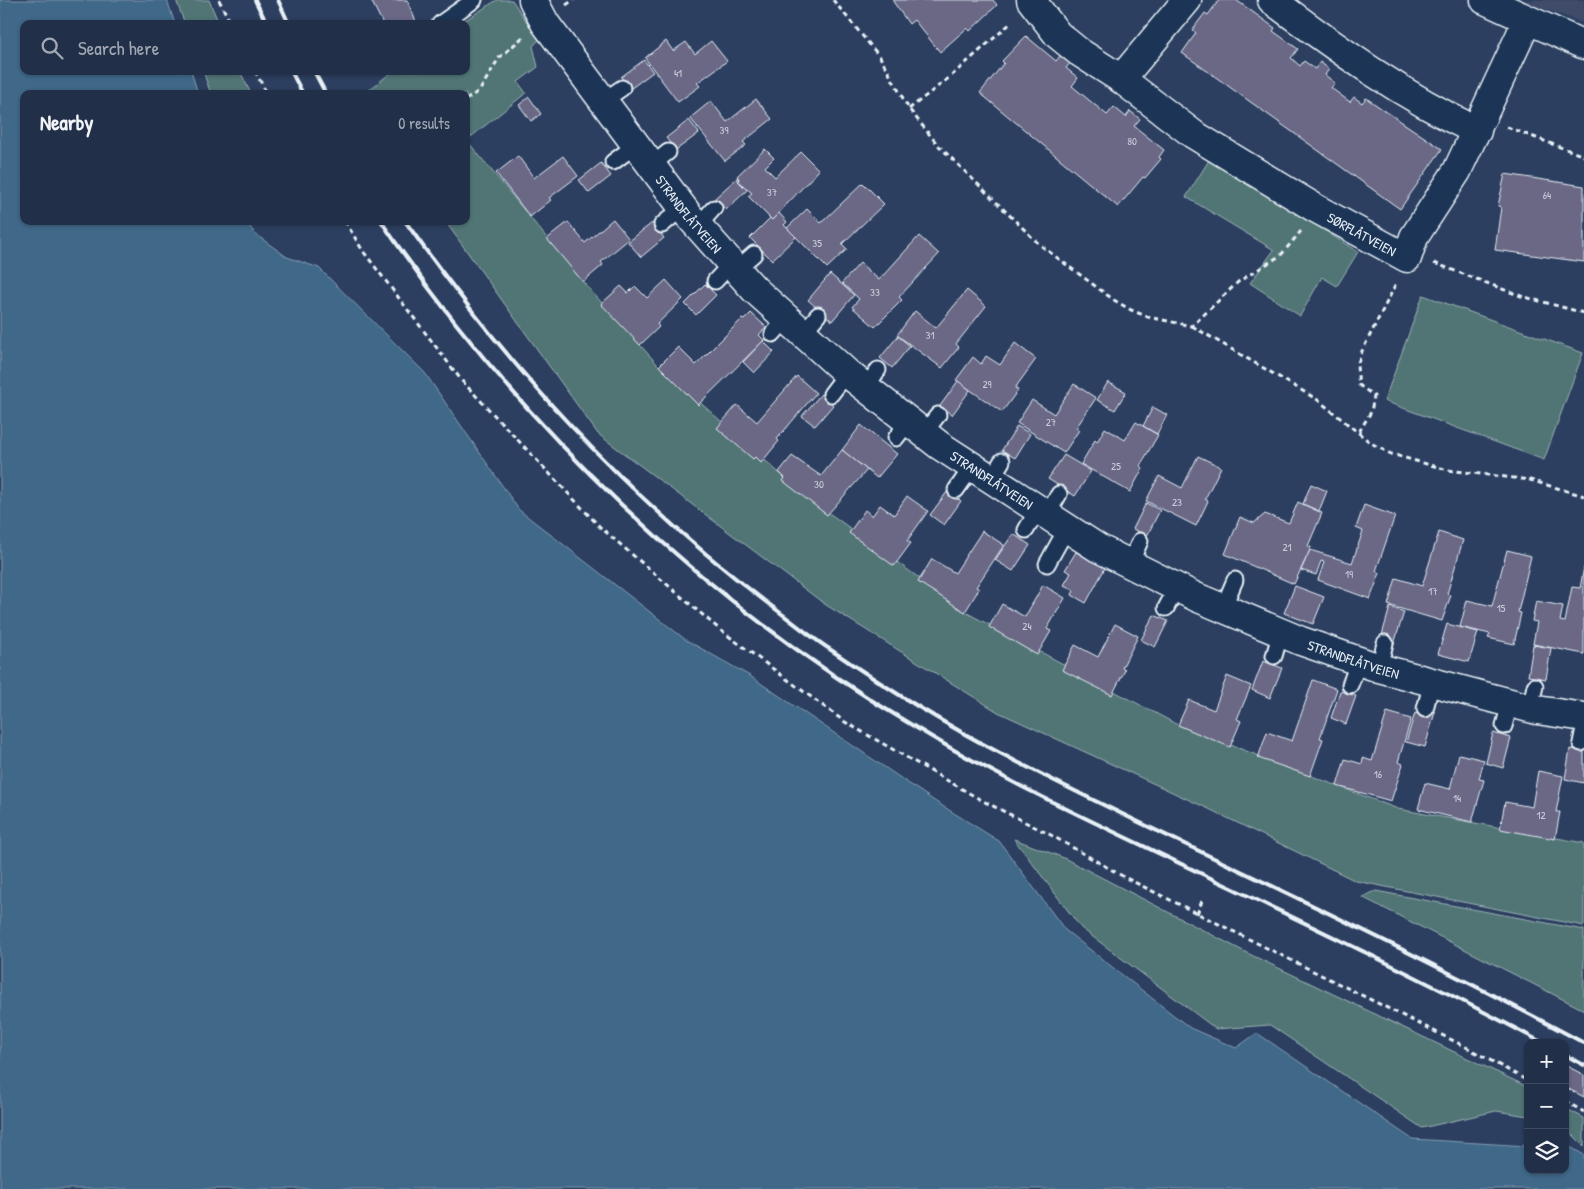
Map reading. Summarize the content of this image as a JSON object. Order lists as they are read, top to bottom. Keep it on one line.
{"streets":{"street":["STRANDFLÅTVEIEN","SØRFLÅTVEIEN"]},"house_numbers":["41","39","80","37","64","35","33","31","29","27","25","30","23","21","19","17","15","24","16","14","12"],"page":{"search":"Search here","heading":["Nearby","0 results"],"map_buttons":["+","−"]}}
